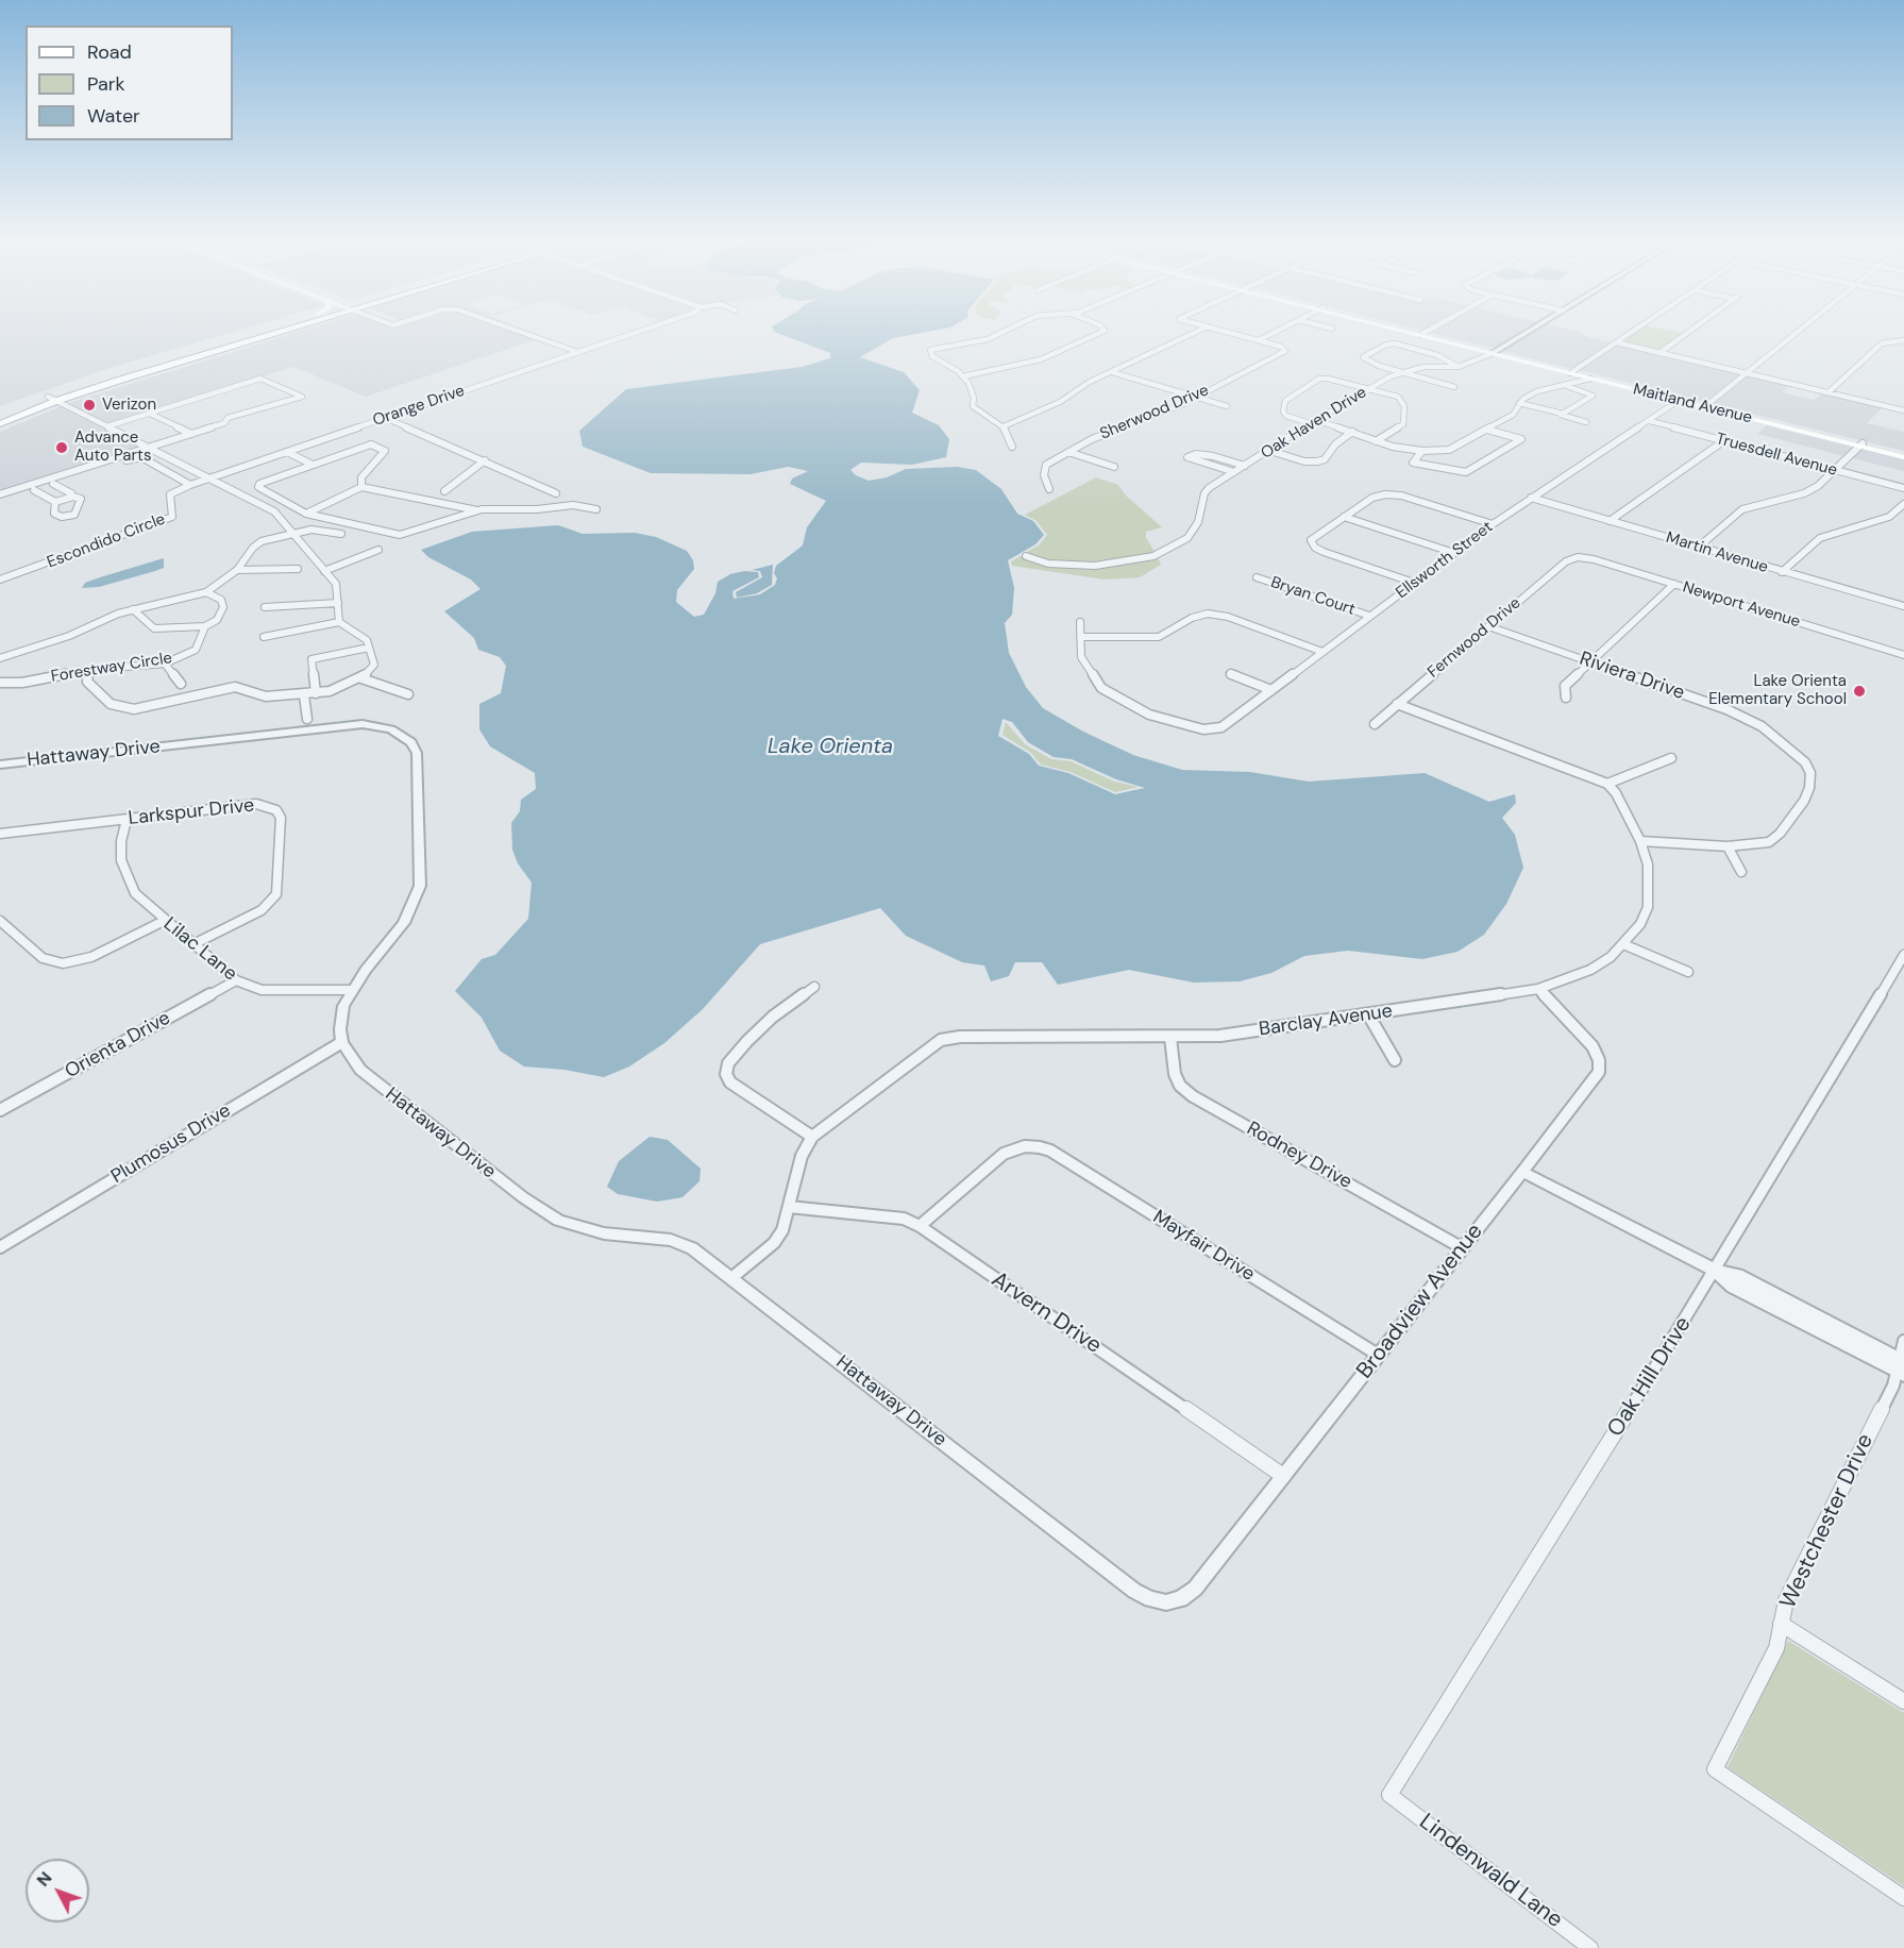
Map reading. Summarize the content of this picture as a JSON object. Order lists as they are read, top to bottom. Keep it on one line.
{"streets":{"main road":["Maitland Avenue"],"street":["Orange Drive","Sherwood Drive","Oak Haven Drive","Truesdell Avenue","Escondido Circle","Martin Avenue","Ellsworth Street","Bryan Court","Newport Avenue","Fernwood Drive","Forestway Circle","Riviera Drive","Hattaway Drive","Larkspur Drive","Lilac Lane","Barclay Avenue","Orienta Drive","Plumosus Drive","Rodney Drive","Mayfair Drive","Broadview Avenue","Arvern Drive","Oak Hill Drive","Westchester Drive","Lindenwald Lane"]},"crossings":[["Maitland Avenue","Oak Haven Drive"],["Maitland Avenue","Ellsworth Street"],["Orange Drive","Escondido Circle"],["Truesdell Avenue","Ellsworth Street"],["Martin Avenue","Ellsworth Street"],["Ellsworth Street","Bryan Court"],["Newport Avenue","Fernwood Drive"],["Fernwood Drive","Riviera Drive"],["Riviera Drive","Barclay Avenue"],["Hattaway Drive","Lilac Lane"],["Hattaway Drive","Barclay Avenue"],["Hattaway Drive","Plumosus Drive"],["Hattaway Drive","Broadview Avenue"],["Larkspur Drive","Lilac Lane"],["Lilac Lane","Orienta Drive"],["Barclay Avenue","Rodney Drive"],["Barclay Avenue","Broadview Avenue"],["Barclay Avenue","Arvern Drive"],["Rodney Drive","Broadview Avenue"],["Mayfair Drive","Broadview Avenue"],["Mayfair Drive","Arvern Drive"],["Broadview Avenue","Arvern Drive"],["Oak Hill Drive","Lindenwald Lane"]],"water":["Lake Orienta"],"places":["Verizon","Advance Auto Parts","Lake Orienta Elementary School"],"legend":["Road","Park","Water"],"north":"top left"}
